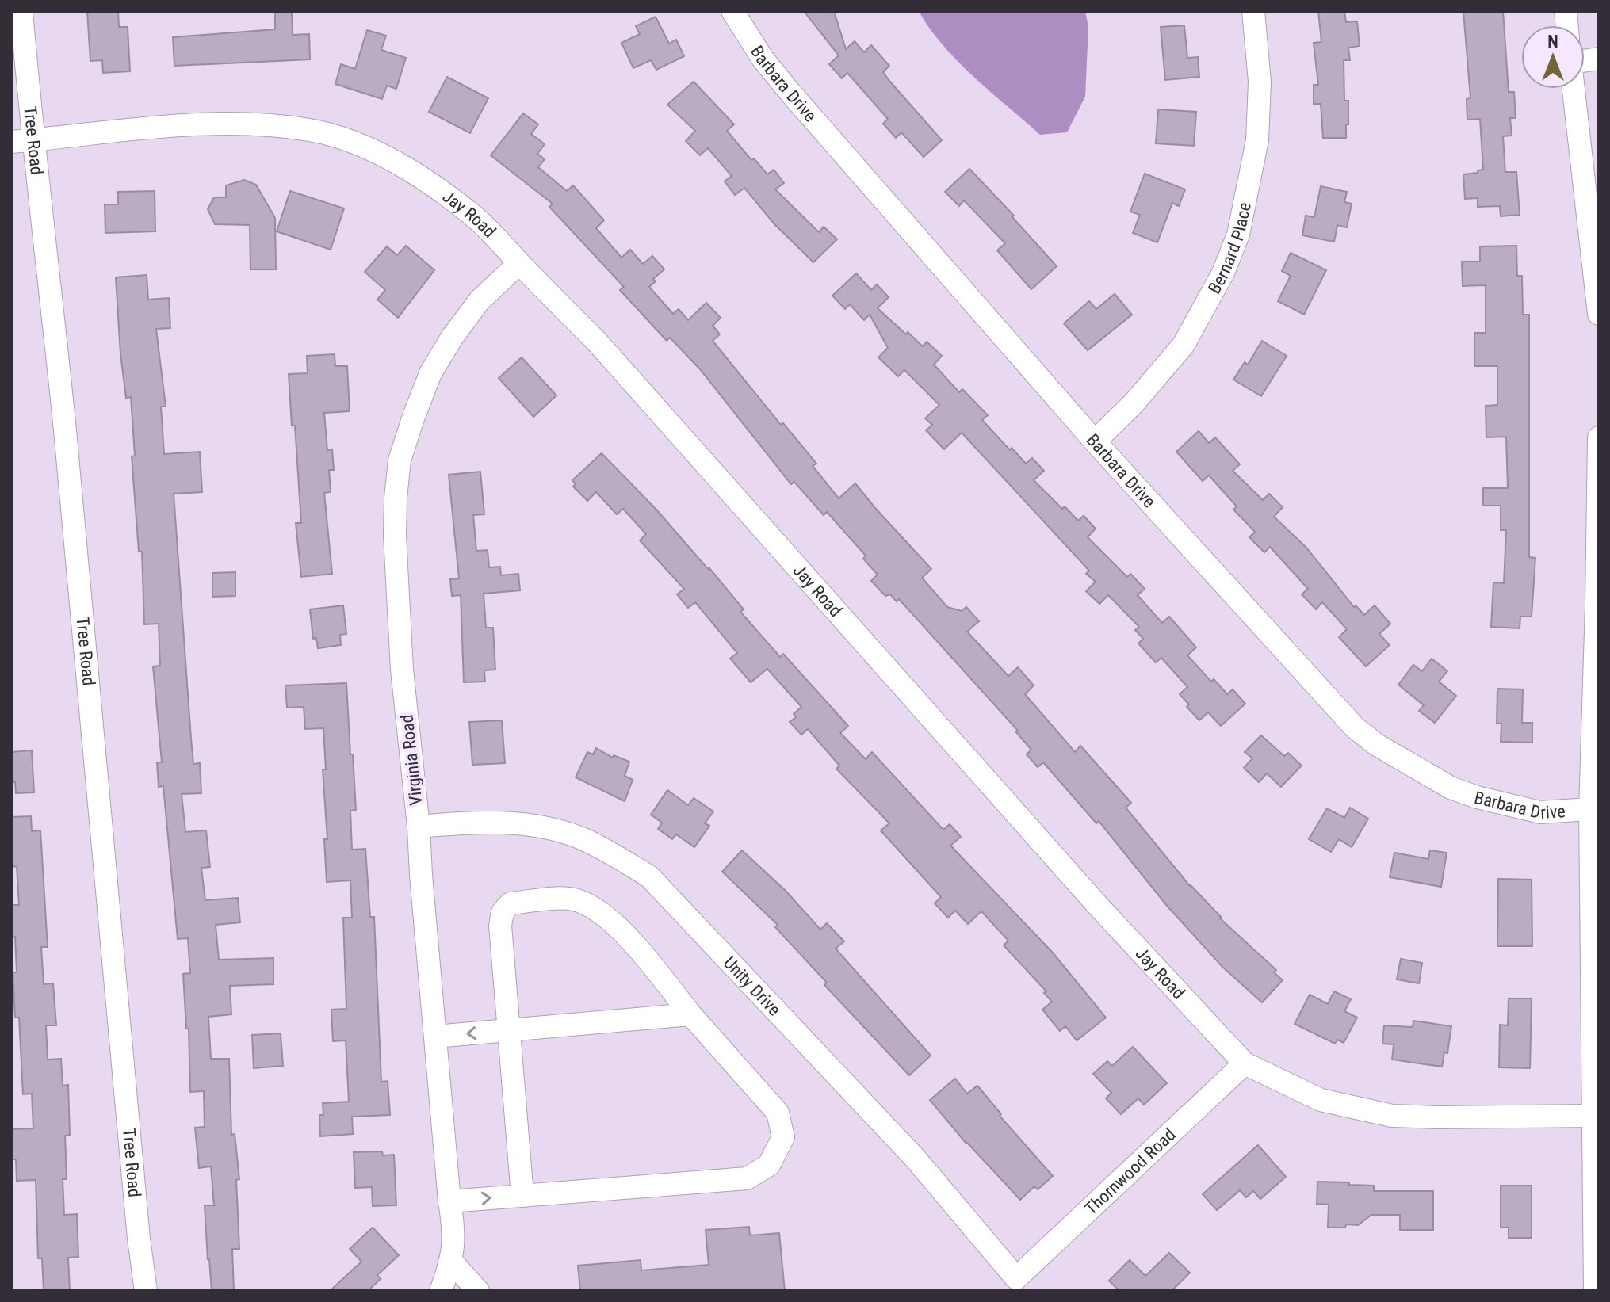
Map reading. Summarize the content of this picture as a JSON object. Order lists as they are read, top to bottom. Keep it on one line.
{"streets":{"street":["Barbara Drive","Tree Road","Jay Road","Bernard Place","Virginia Road","Unity Drive","Thornwood Road"]},"crossings":[["Barbara Drive","Bernard Place"],["Tree Road","Jay Road"],["Jay Road","Virginia Road"],["Jay Road","Thornwood Road"],["Virginia Road","Unity Drive"],["Unity Drive","Thornwood Road"]],"north":"top"}
